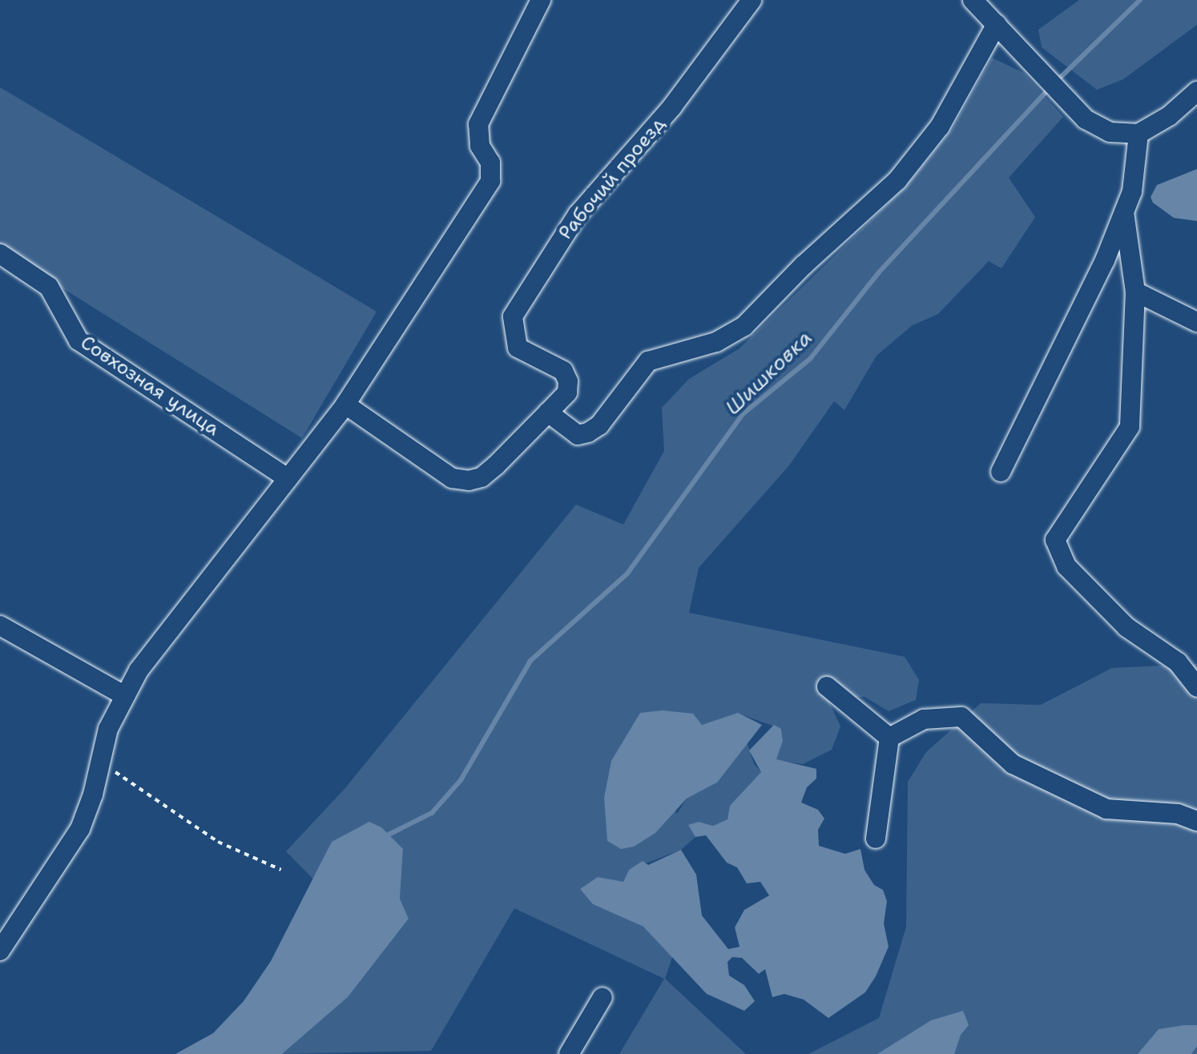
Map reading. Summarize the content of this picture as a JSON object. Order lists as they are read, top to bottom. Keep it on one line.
{"streets":{"street":["Рабочий проезд","Совхозная улица"]},"water":["Шишковка"]}
